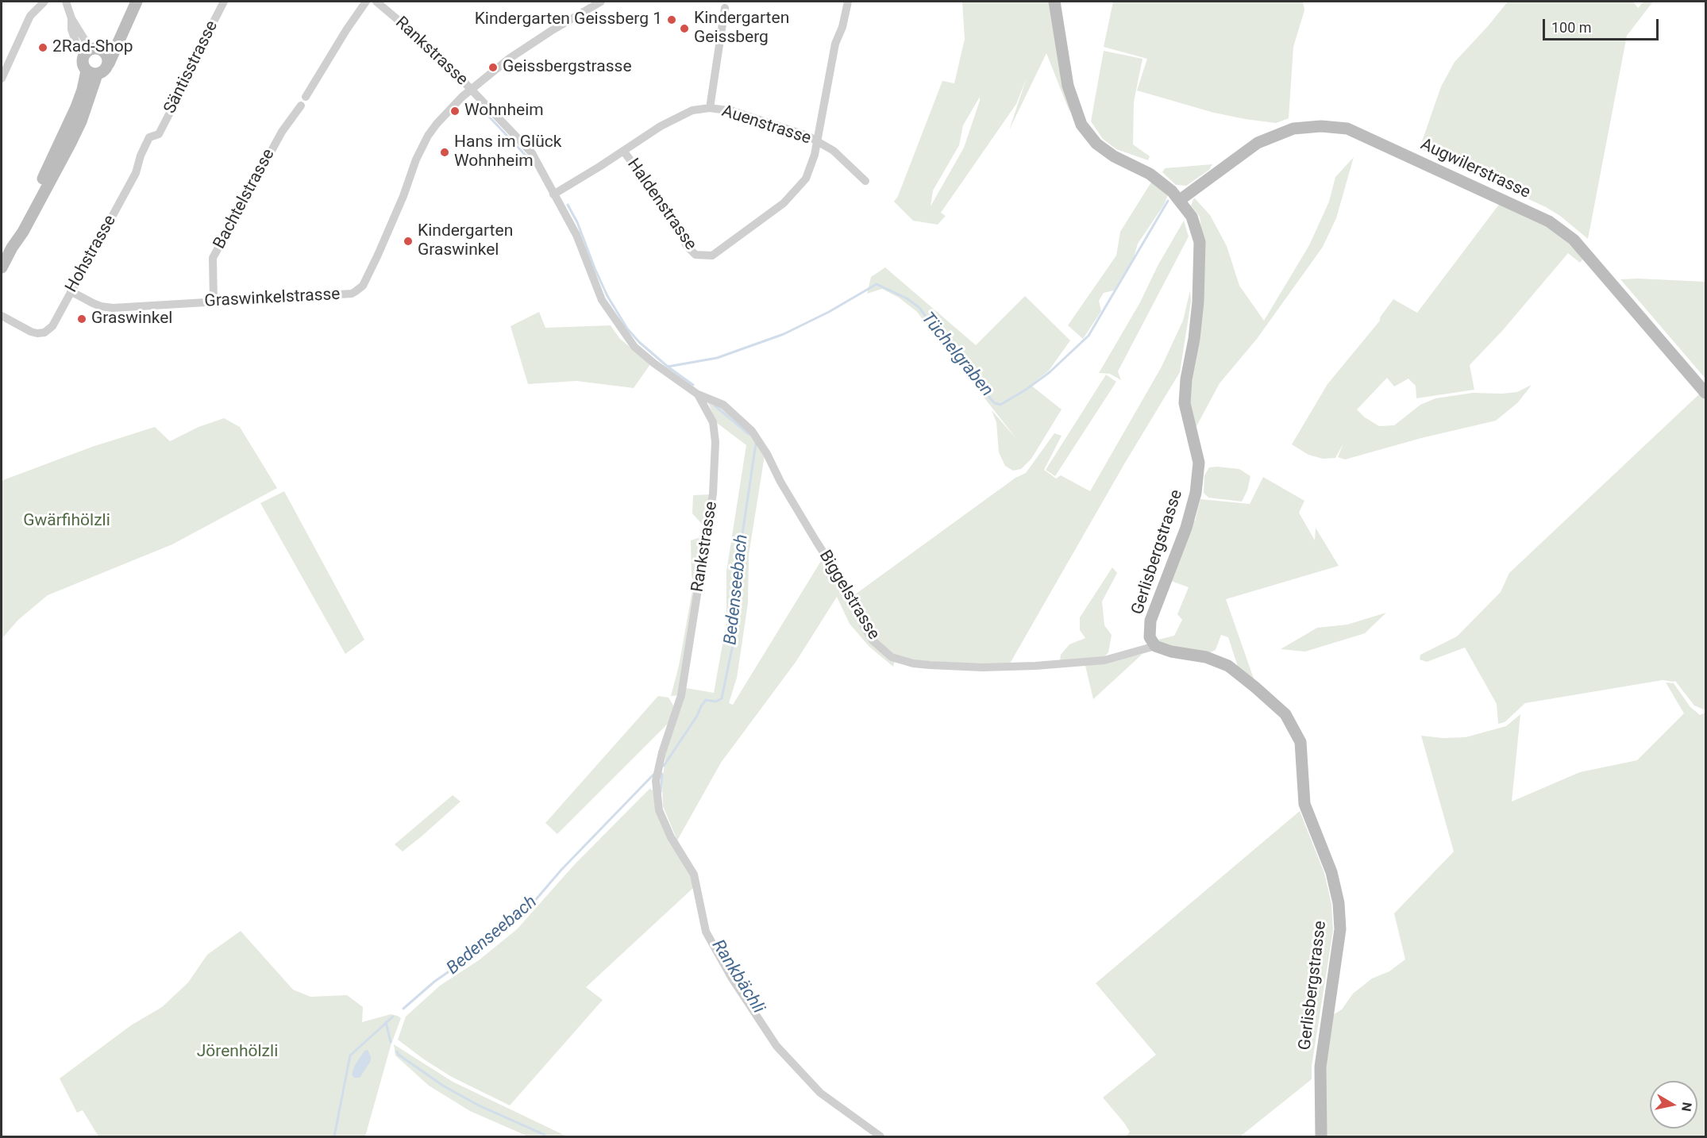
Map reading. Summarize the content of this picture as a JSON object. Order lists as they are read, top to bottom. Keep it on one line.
{"streets":{"street":["Rankstrasse","Säntisstrasse","Auenstrasse","Augwilerstrasse","Bachtelstrasse","Haldenstrasse","Hohstrasse","Graswinkelstrasse","Gerlisbergstrasse","Biggelstrasse"]},"crossings":[["Rankstrasse","Auenstrasse"],["Rankstrasse","Graswinkelstrasse"],["Rankstrasse","Biggelstrasse"],["Säntisstrasse","Hohstrasse"],["Auenstrasse","Haldenstrasse"],["Augwilerstrasse","Gerlisbergstrasse"],["Bachtelstrasse","Graswinkelstrasse"],["Hohstrasse","Graswinkelstrasse"],["Gerlisbergstrasse","Biggelstrasse"]],"water":["Tüchelgraben","Bedenseebach","Rankbächli"],"parks":["Gwärfihölzli","Jörenhölzli"],"places":["Kindergarten Geissberg 1","Kindergarten Geissberg","2Rad-Shop","Geissbergstrasse","Wohnheim","Hans im Glück Wohnheim","Kindergarten Graswinkel","Graswinkel"],"scale_bar":"100 m","north":"right"}
